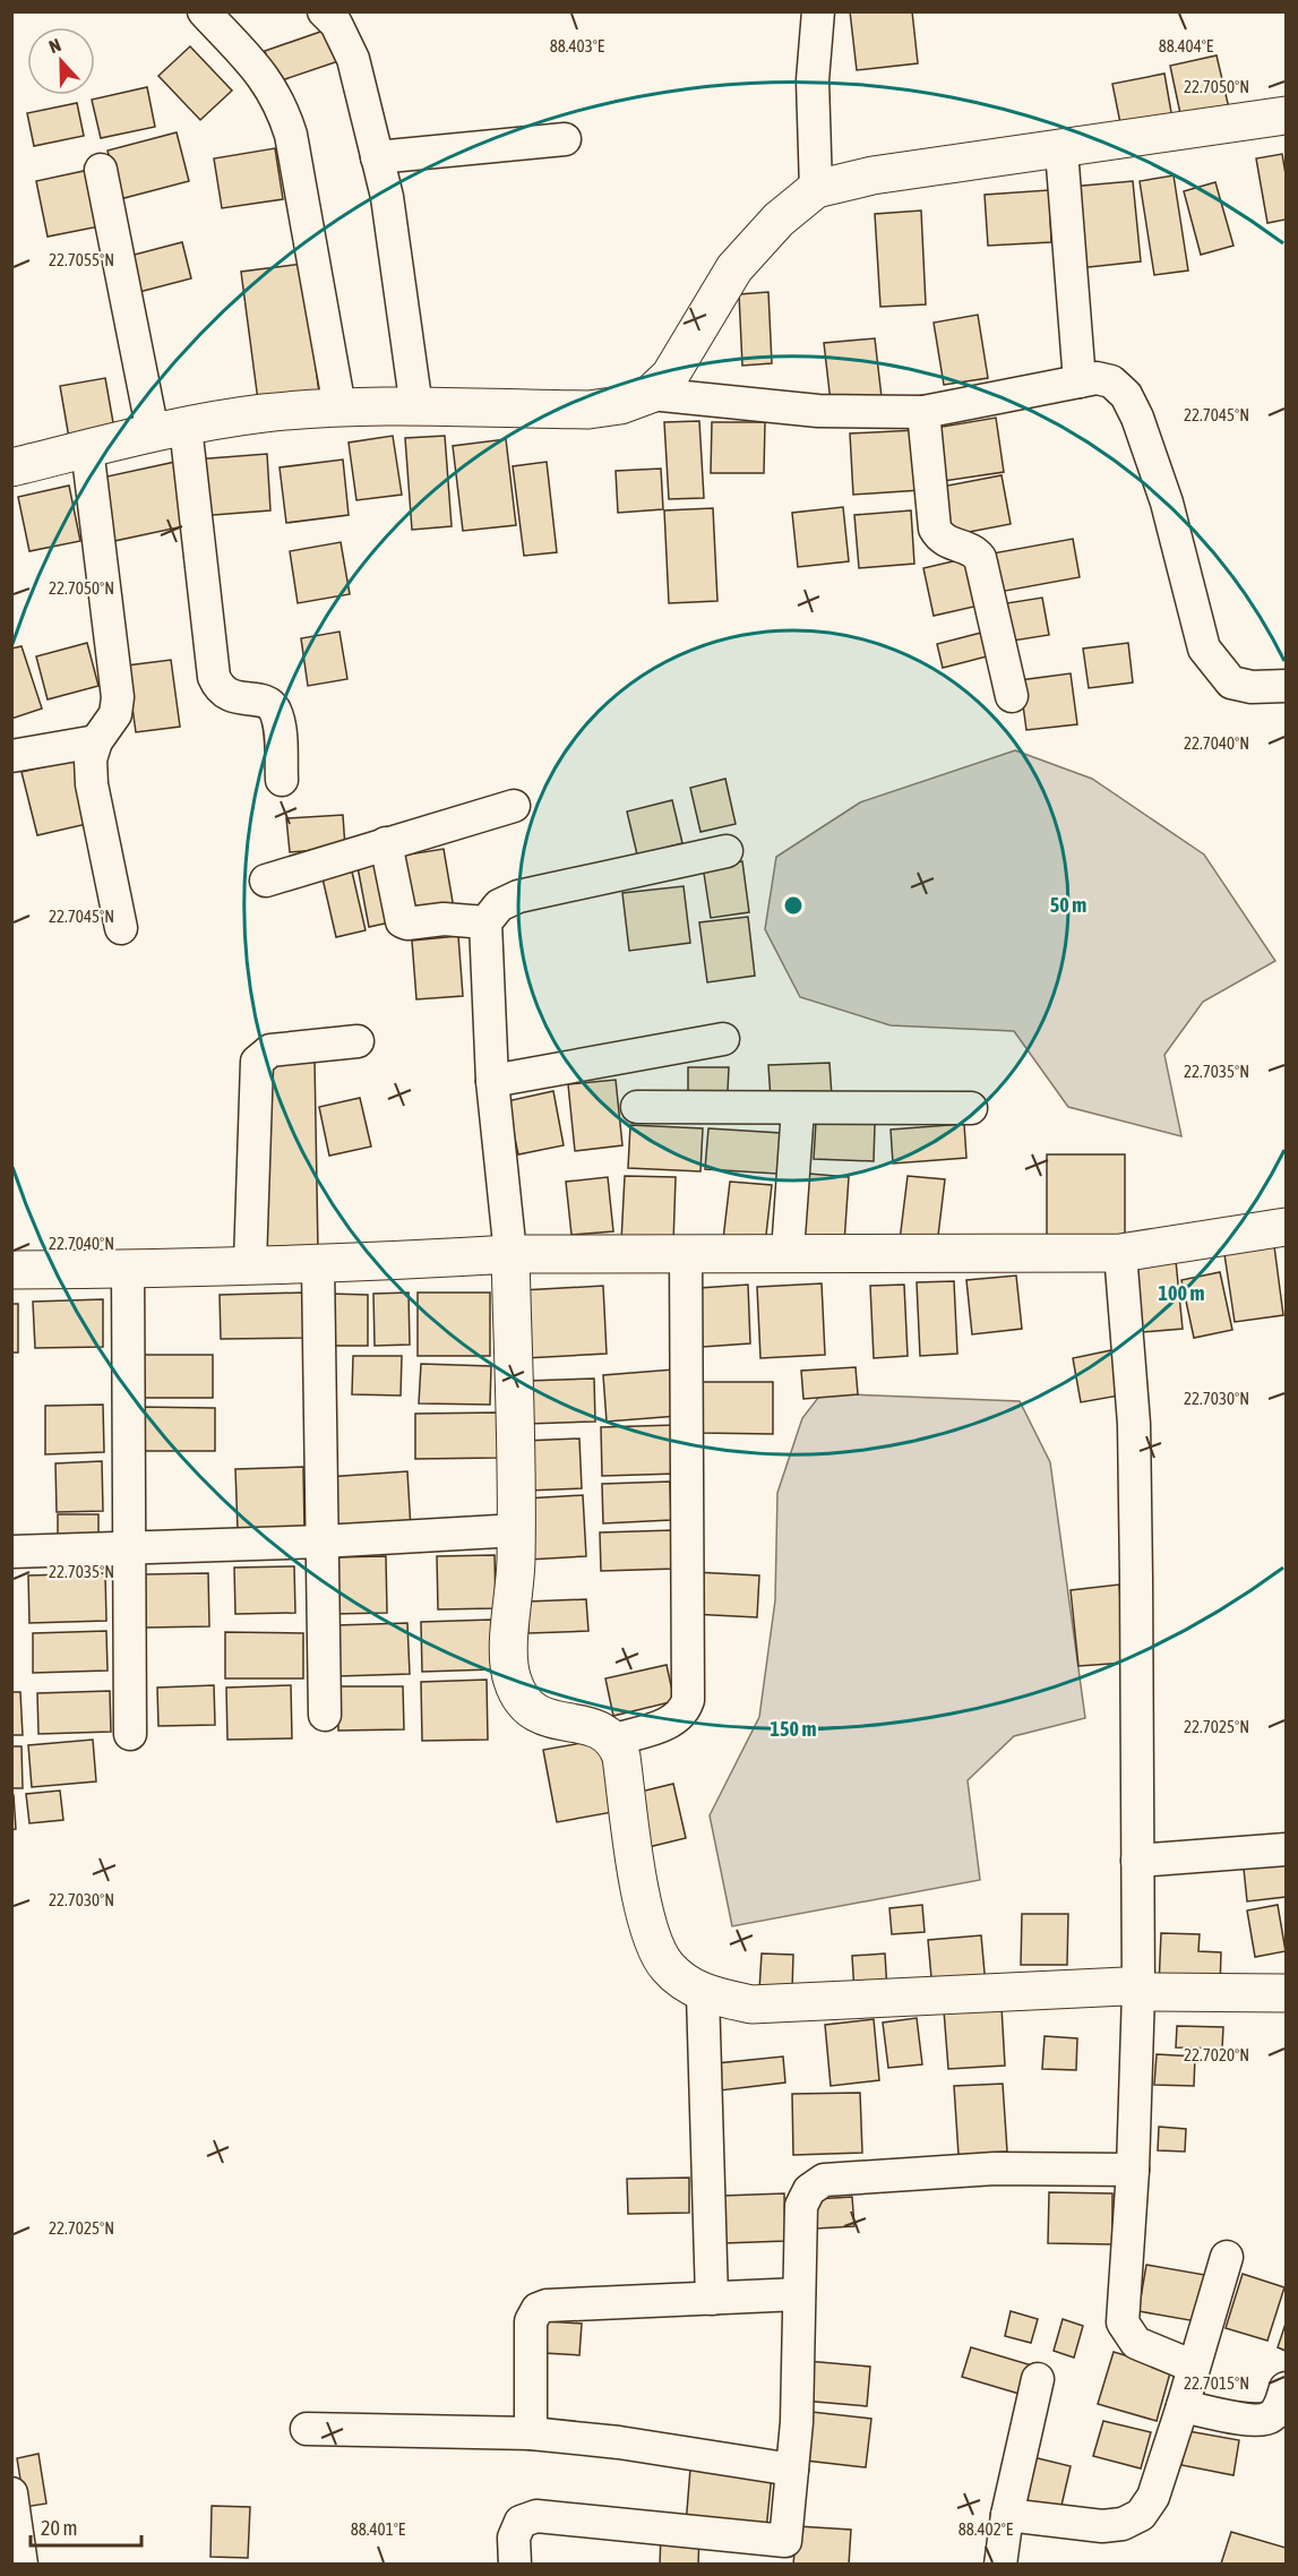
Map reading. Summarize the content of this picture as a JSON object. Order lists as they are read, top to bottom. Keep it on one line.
{"scale_bar":"20 m","north":"top","coordinates":["88.403°E","88.404°E","22.7050°N","22.7055°N","22.7045°N","22.7040°N","22.7035°N","22.7030°N","22.7025°N","22.7020°N","22.7015°N","88.401°E","88.402°E"],"rings":["50 m","100 m","150 m"]}
